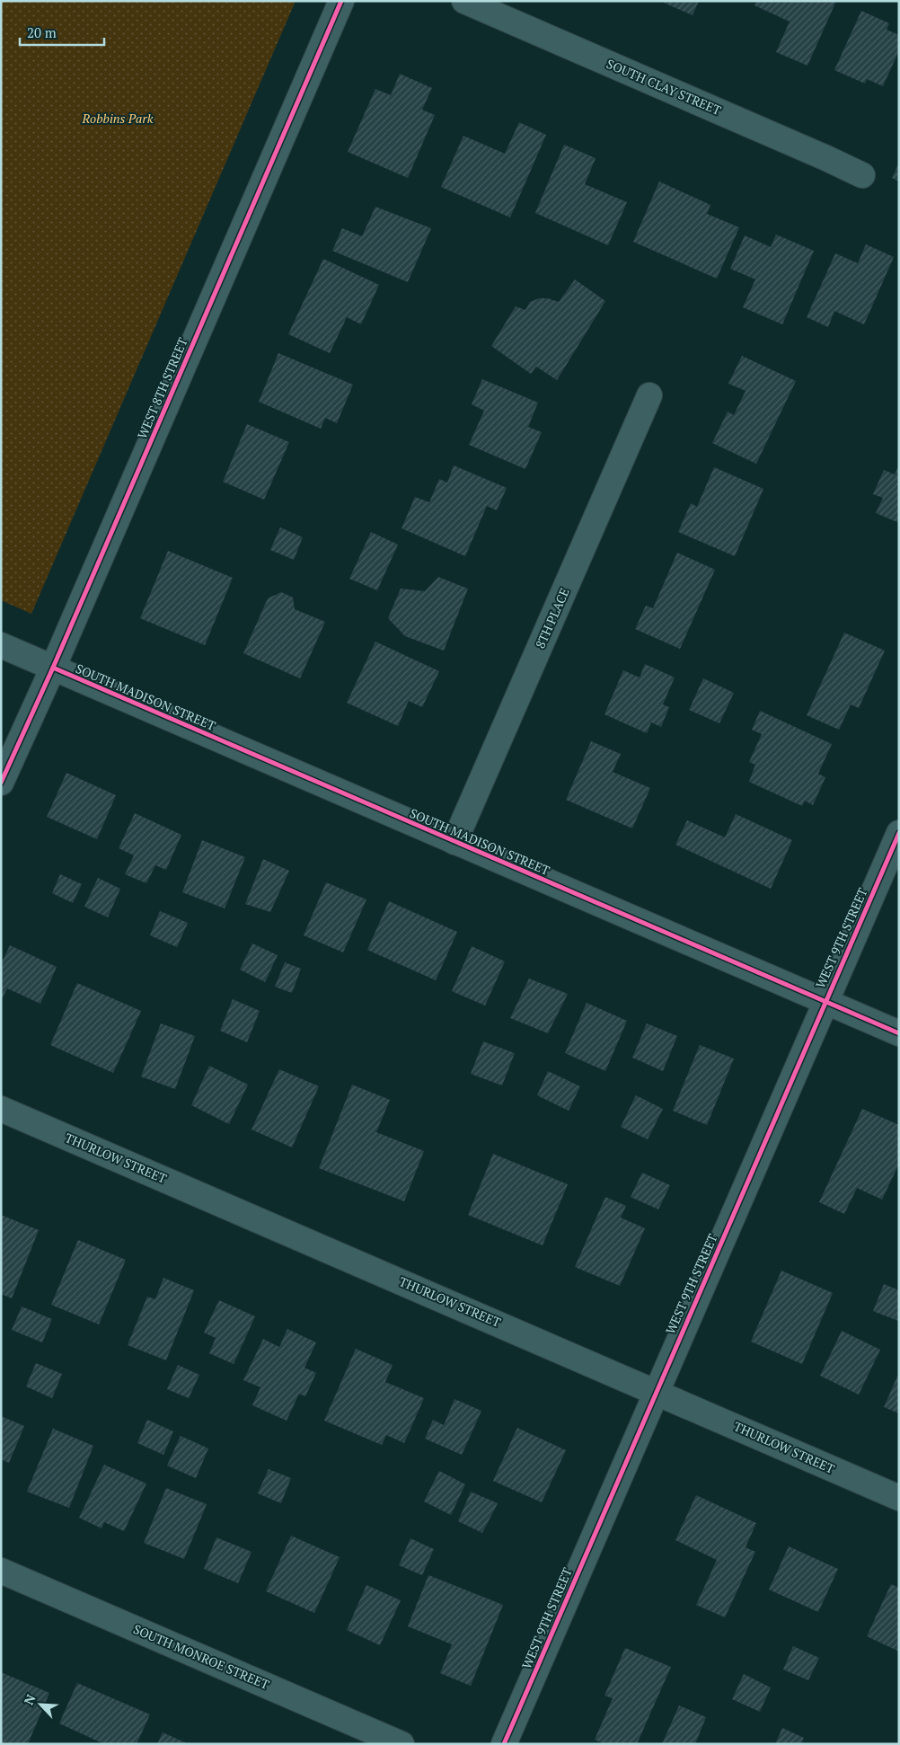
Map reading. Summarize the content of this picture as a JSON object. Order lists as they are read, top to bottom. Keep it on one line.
{"streets":{"street":["SOUTH CLAY STREET","WEST 8TH STREET","8TH PLACE","SOUTH MADISON STREET","WEST 9TH STREET","THURLOW STREET","SOUTH MONROE STREET"]},"crossings":[["WEST 8TH STREET","SOUTH MADISON STREET"],["8TH PLACE","SOUTH MADISON STREET"],["SOUTH MADISON STREET","WEST 9TH STREET"],["WEST 9TH STREET","THURLOW STREET"]],"parks":["Robbins Park"],"scale_bar":"20 m","north":"top left"}
